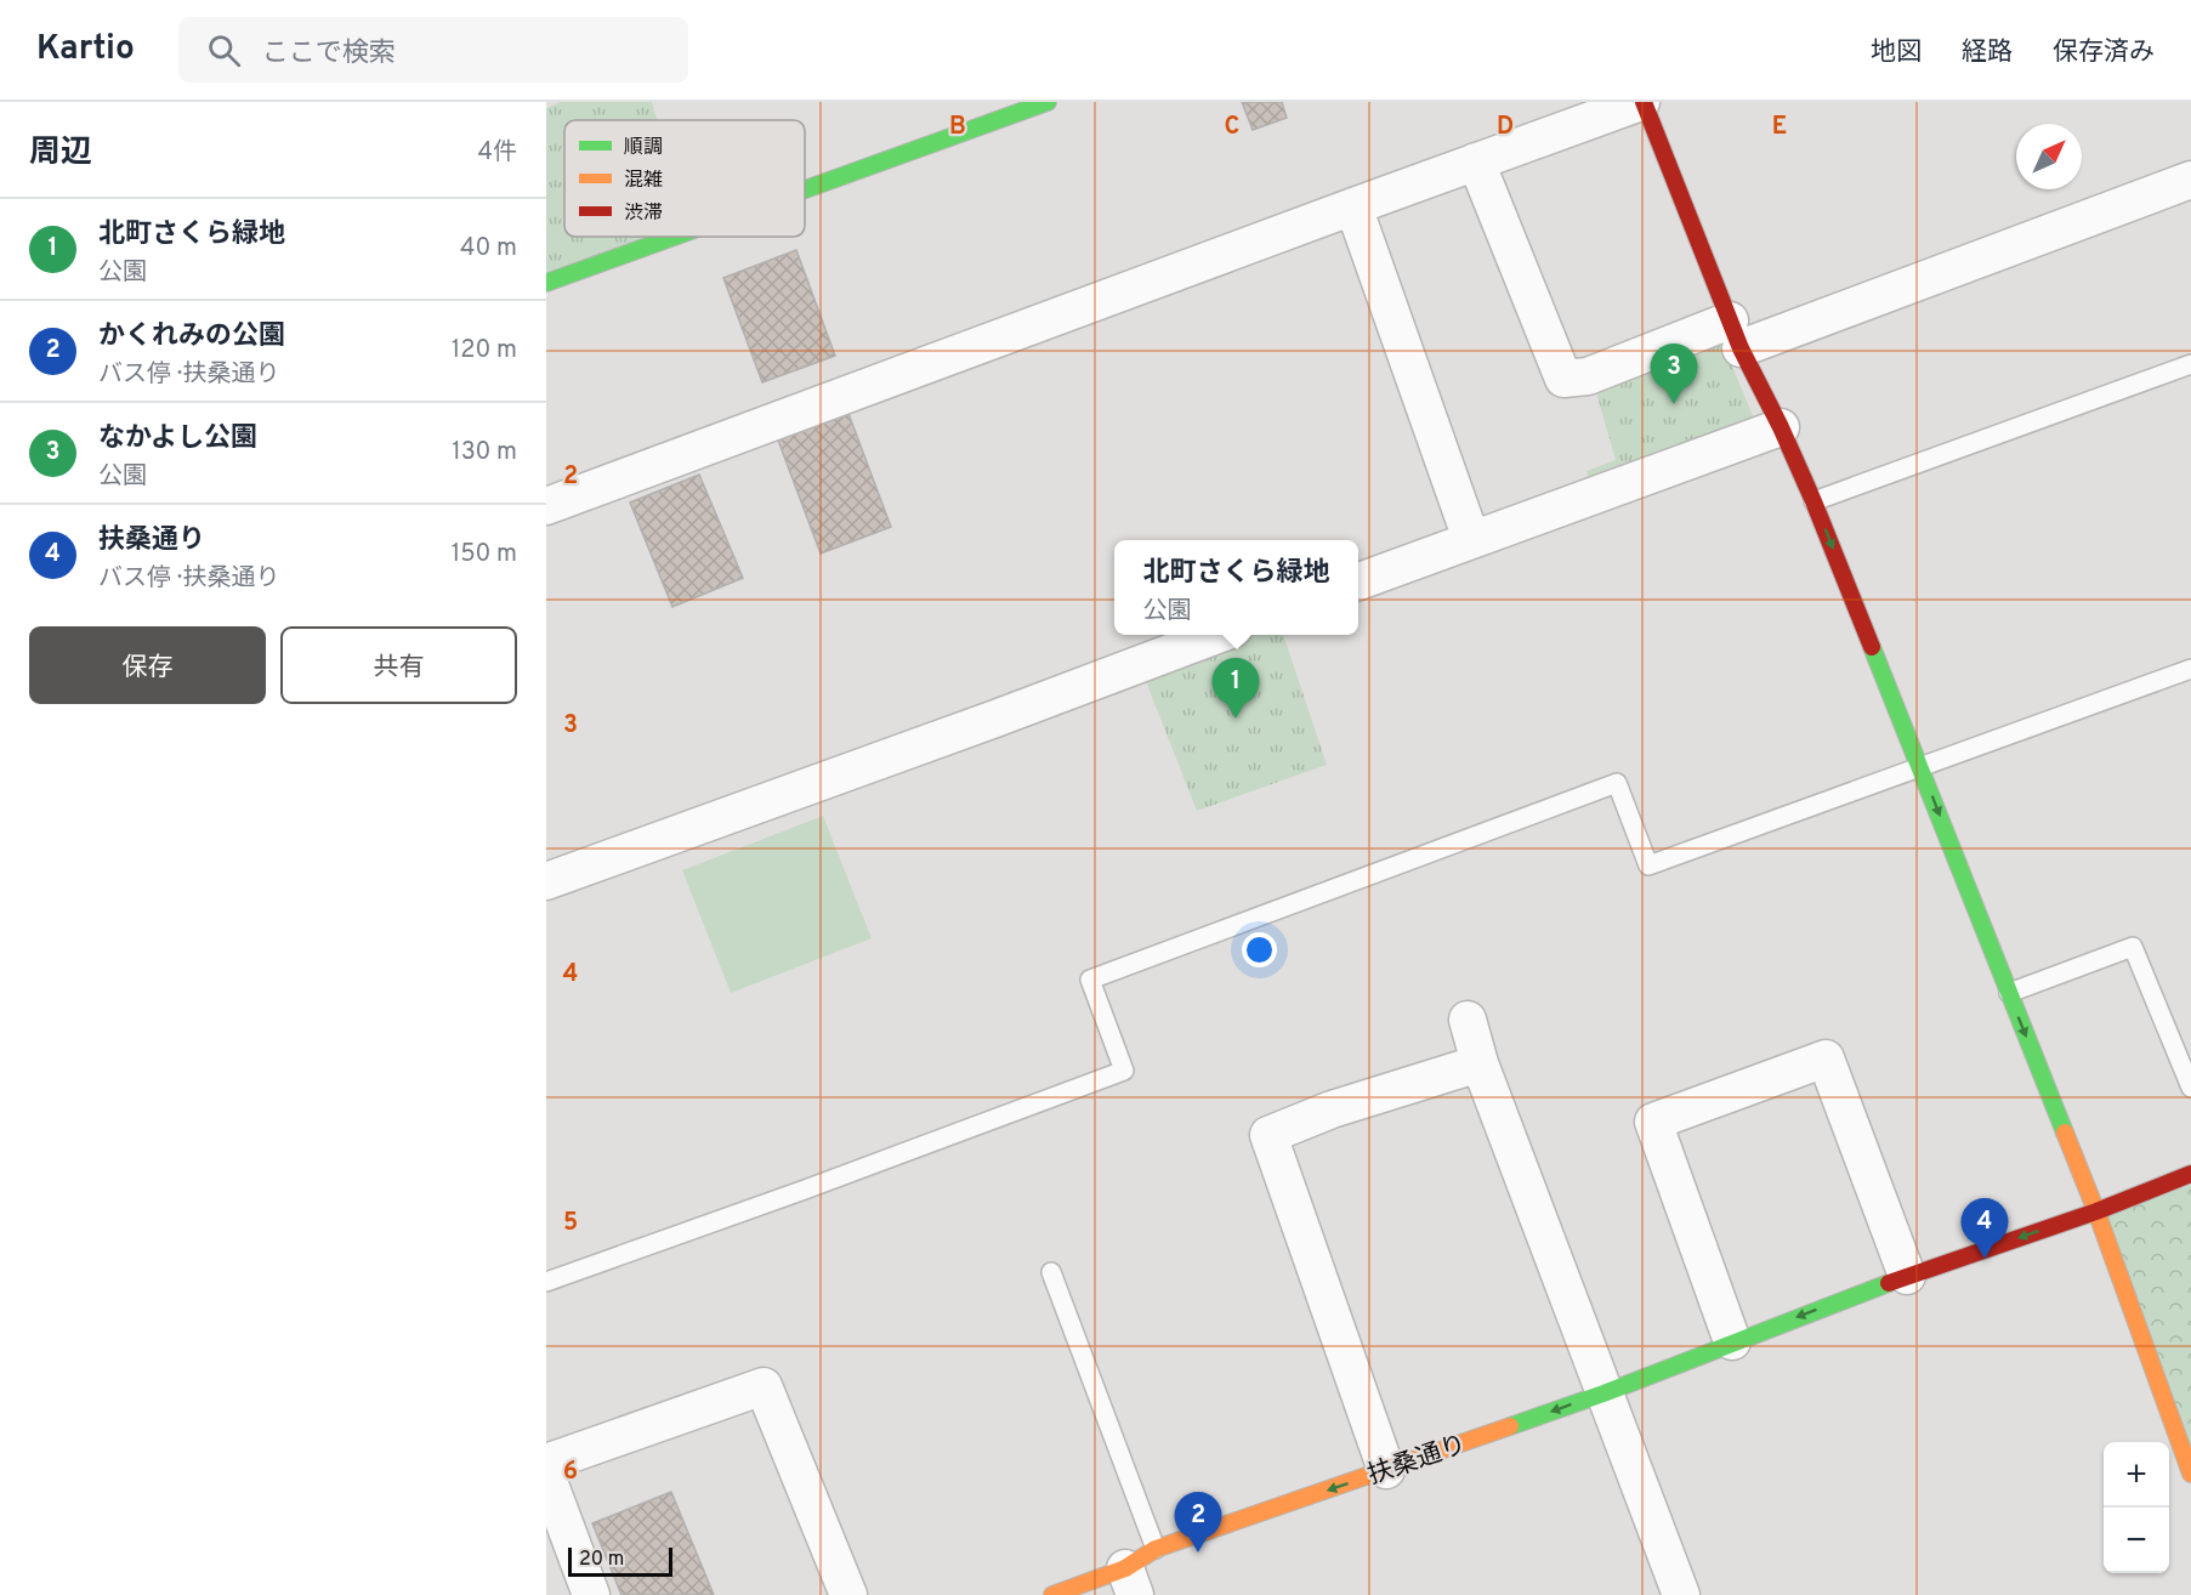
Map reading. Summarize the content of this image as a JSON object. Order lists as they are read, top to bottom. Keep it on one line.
{"streets":{"street":["扶桑通り"]},"one_way":["扶桑通り"],"legend":["順調","混雑","渋滞"],"scale_bar":"20 m","north":"top right","page":{"header":"Kartio","search":"ここで検索","nav":["地図","経路","保存済み"],"heading":["周辺","4件"],"list":[{"mark":"1","name":"北町さくら緑地","note":"公園","value":"40 m"},{"mark":"2","name":"かくれみの公園","note":"バス停 · 扶桑通り","value":"120 m"},{"mark":"3","name":"なかよし公園","note":"公園","value":"130 m"},{"mark":"4","name":"扶桑通り","note":"バス停 · 扶桑通り","value":"150 m"}],"pins":["3","1","4","2"],"popup":["北町さくら緑地","公園"],"buttons":["保存","共有"],"map_buttons":["+","−"],"scale":"20 m"},"grid":{"columns":["B","C","D","E"],"rows":["2","3","4","5","6"]}}
